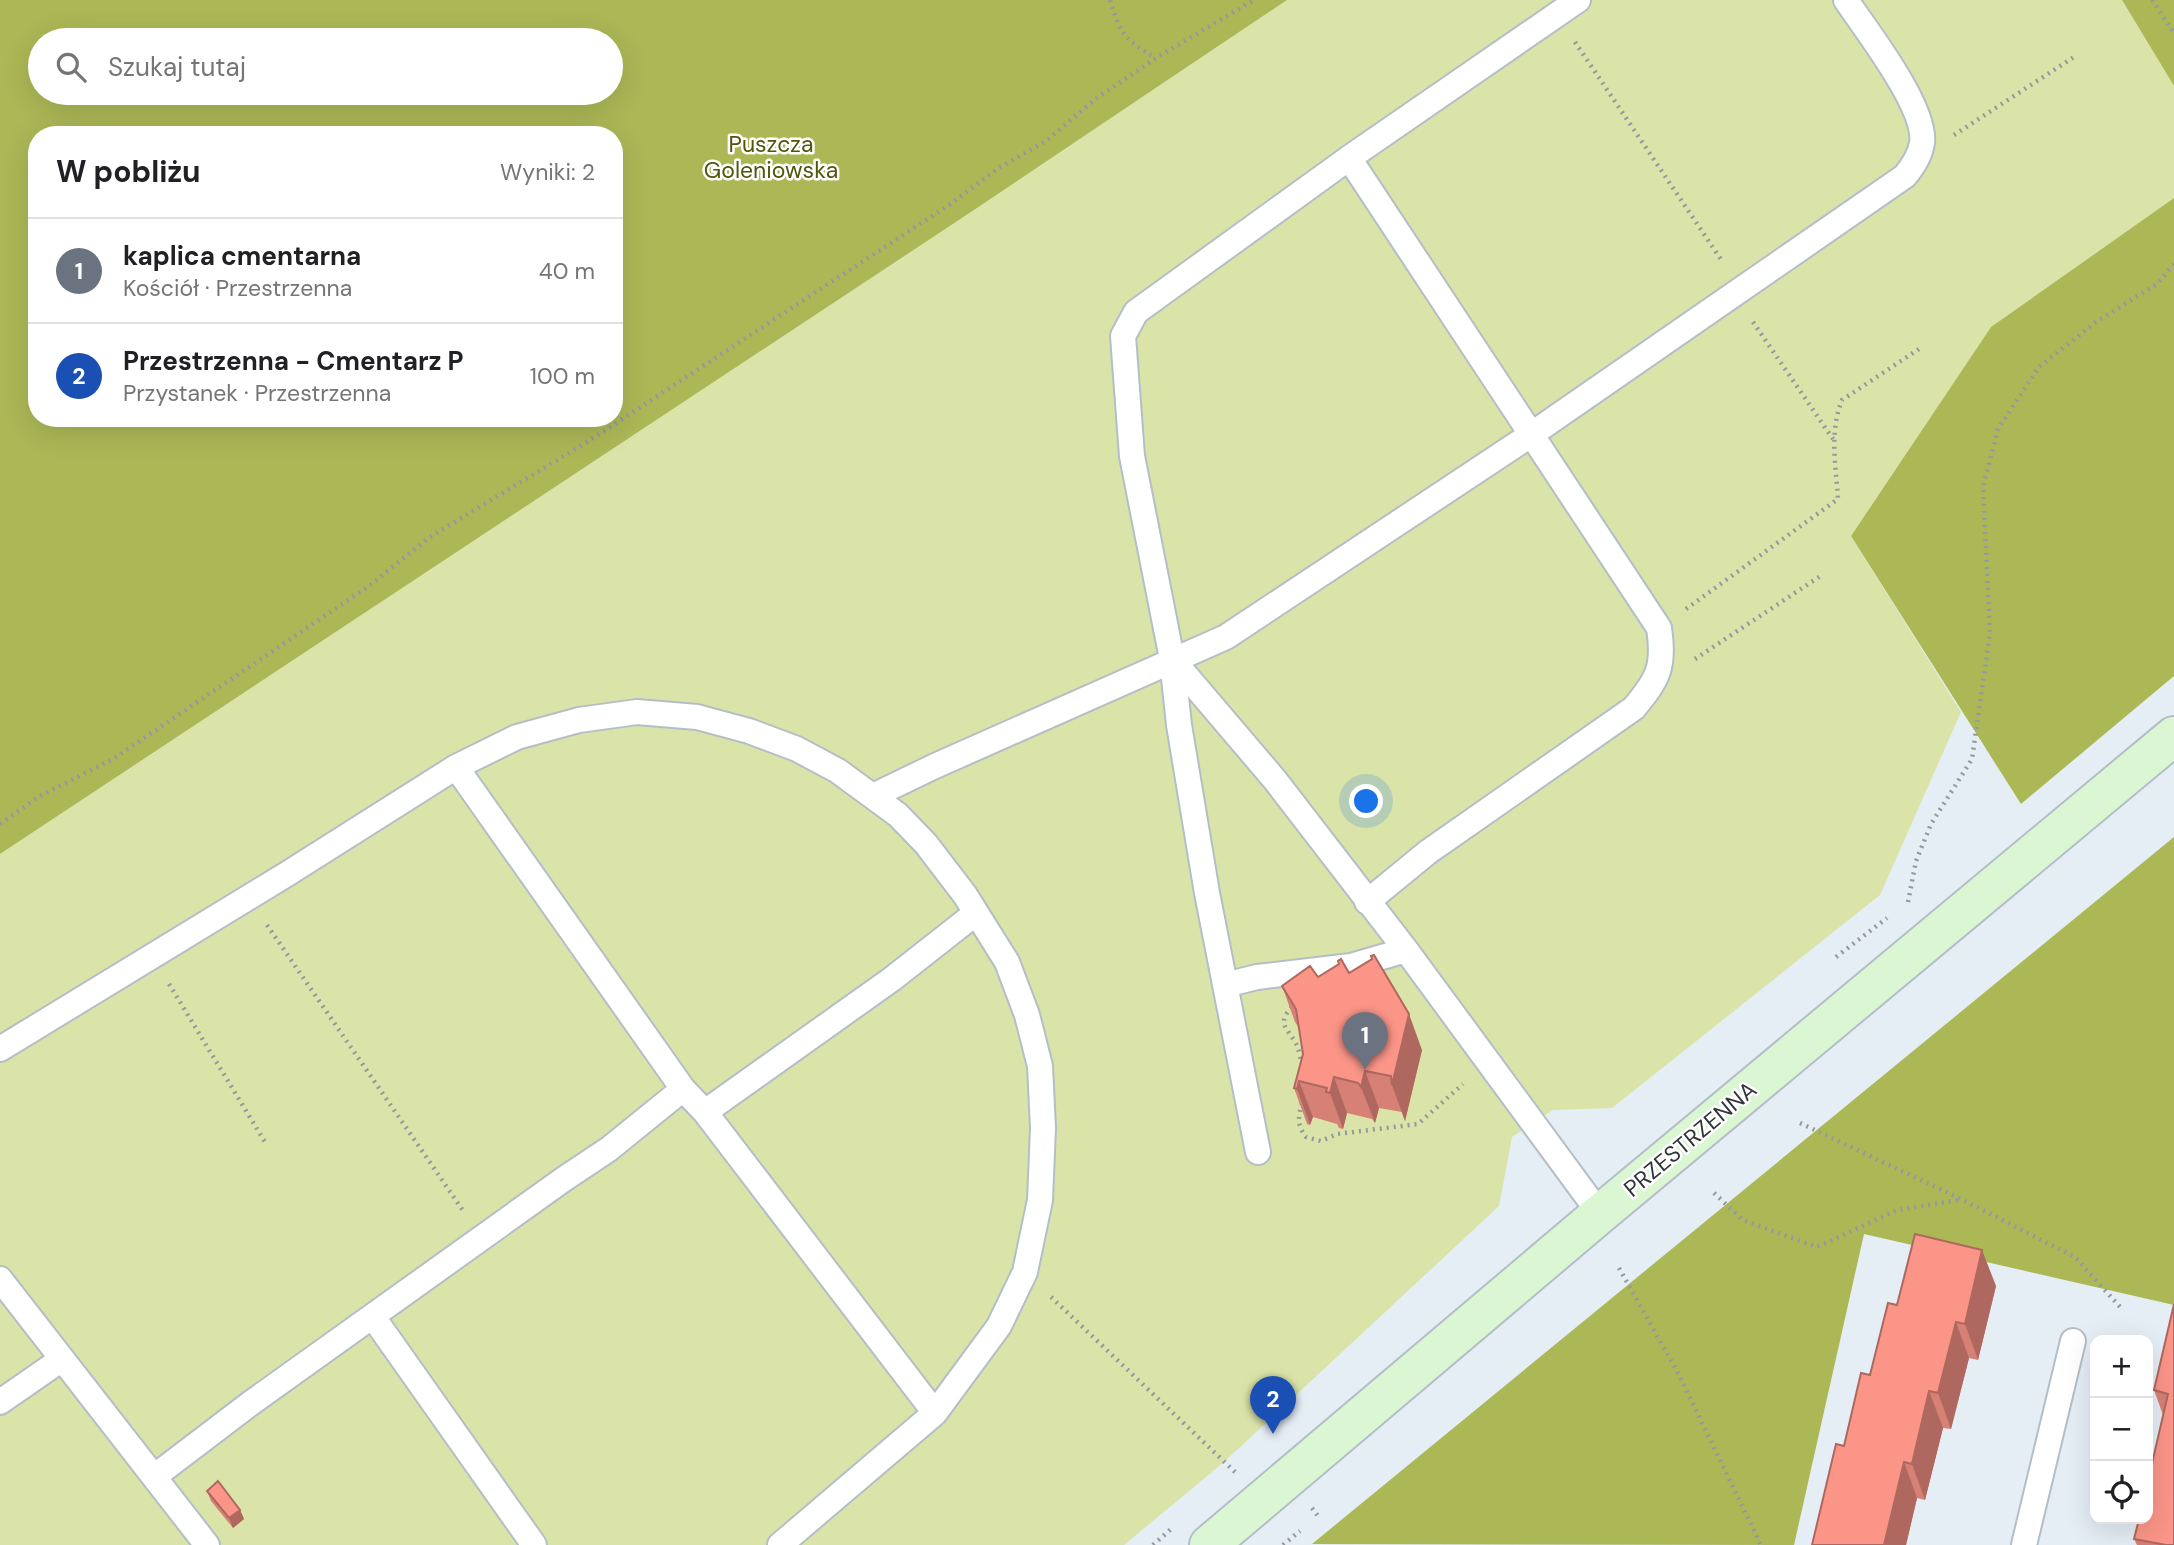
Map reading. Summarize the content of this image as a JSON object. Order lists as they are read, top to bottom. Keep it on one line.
{"streets":{"street":["PRZESTRZENNA"]},"parks":["Puszcza Goleniowska"],"page":{"search":"Szukaj tutaj","heading":["W pobliżu","Wyniki: 2"],"list":[{"mark":"1","name":"kaplica cmentarna","note":"Kościół · Przestrzenna","value":"40 m"},{"mark":"2","name":"Przestrzenna - Cmentarz P","note":"Przystanek · Przestrzenna","value":"100 m"}],"pins":["1","2"],"map_buttons":["+","−"]}}
